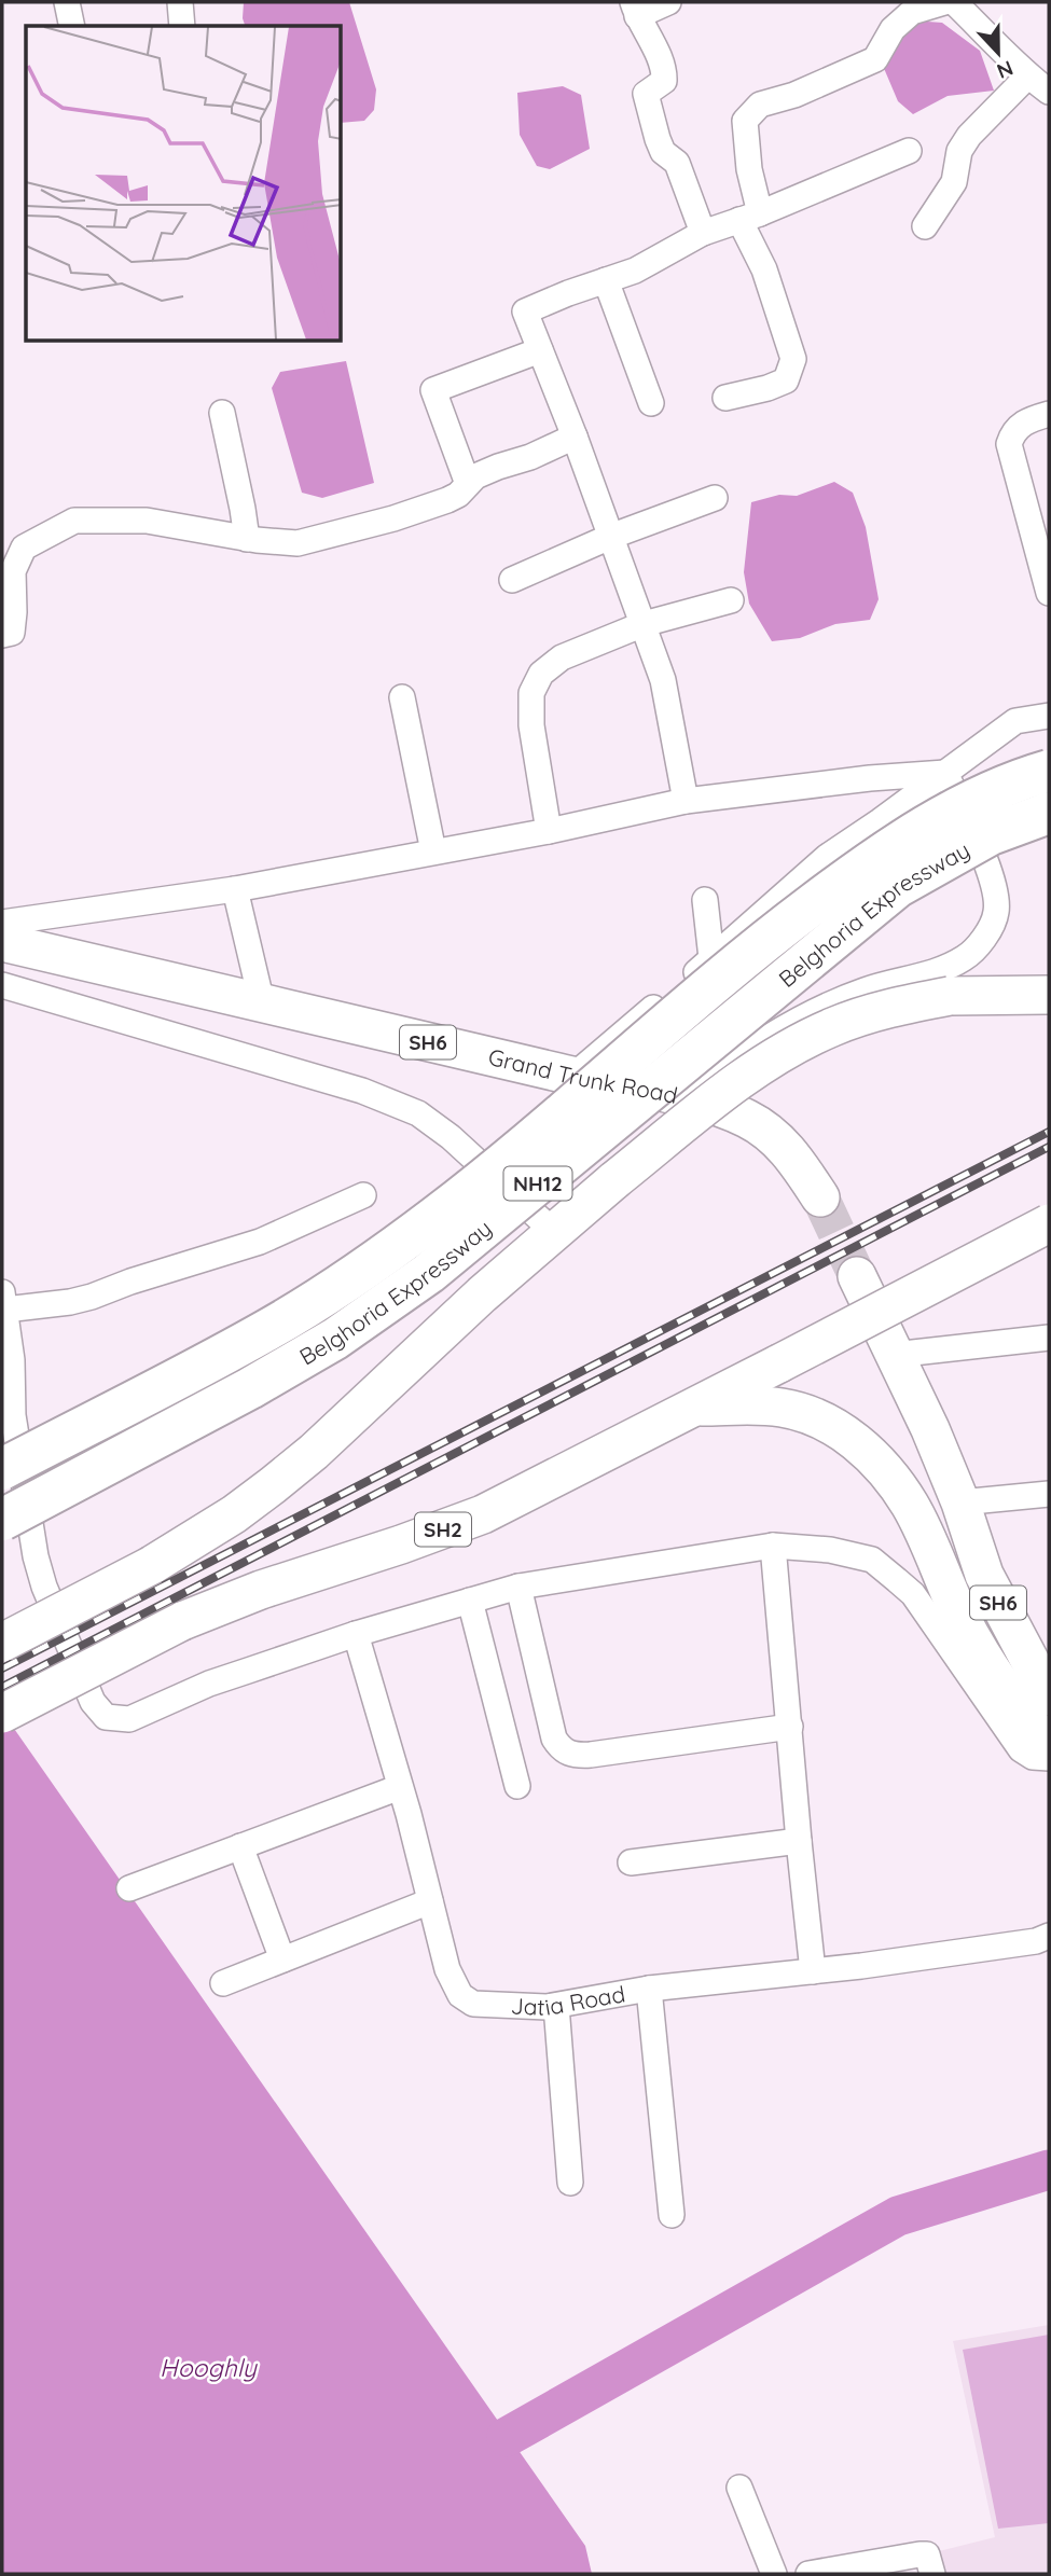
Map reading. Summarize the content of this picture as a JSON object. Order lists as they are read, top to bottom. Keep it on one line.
{"streets":{"highway":["Belghoria Expressway","NH12"],"main road":["SH6","Grand Trunk Road","SH2"],"street":["Jatia Road"]},"water":["Hooghly"],"north":"bottom"}
